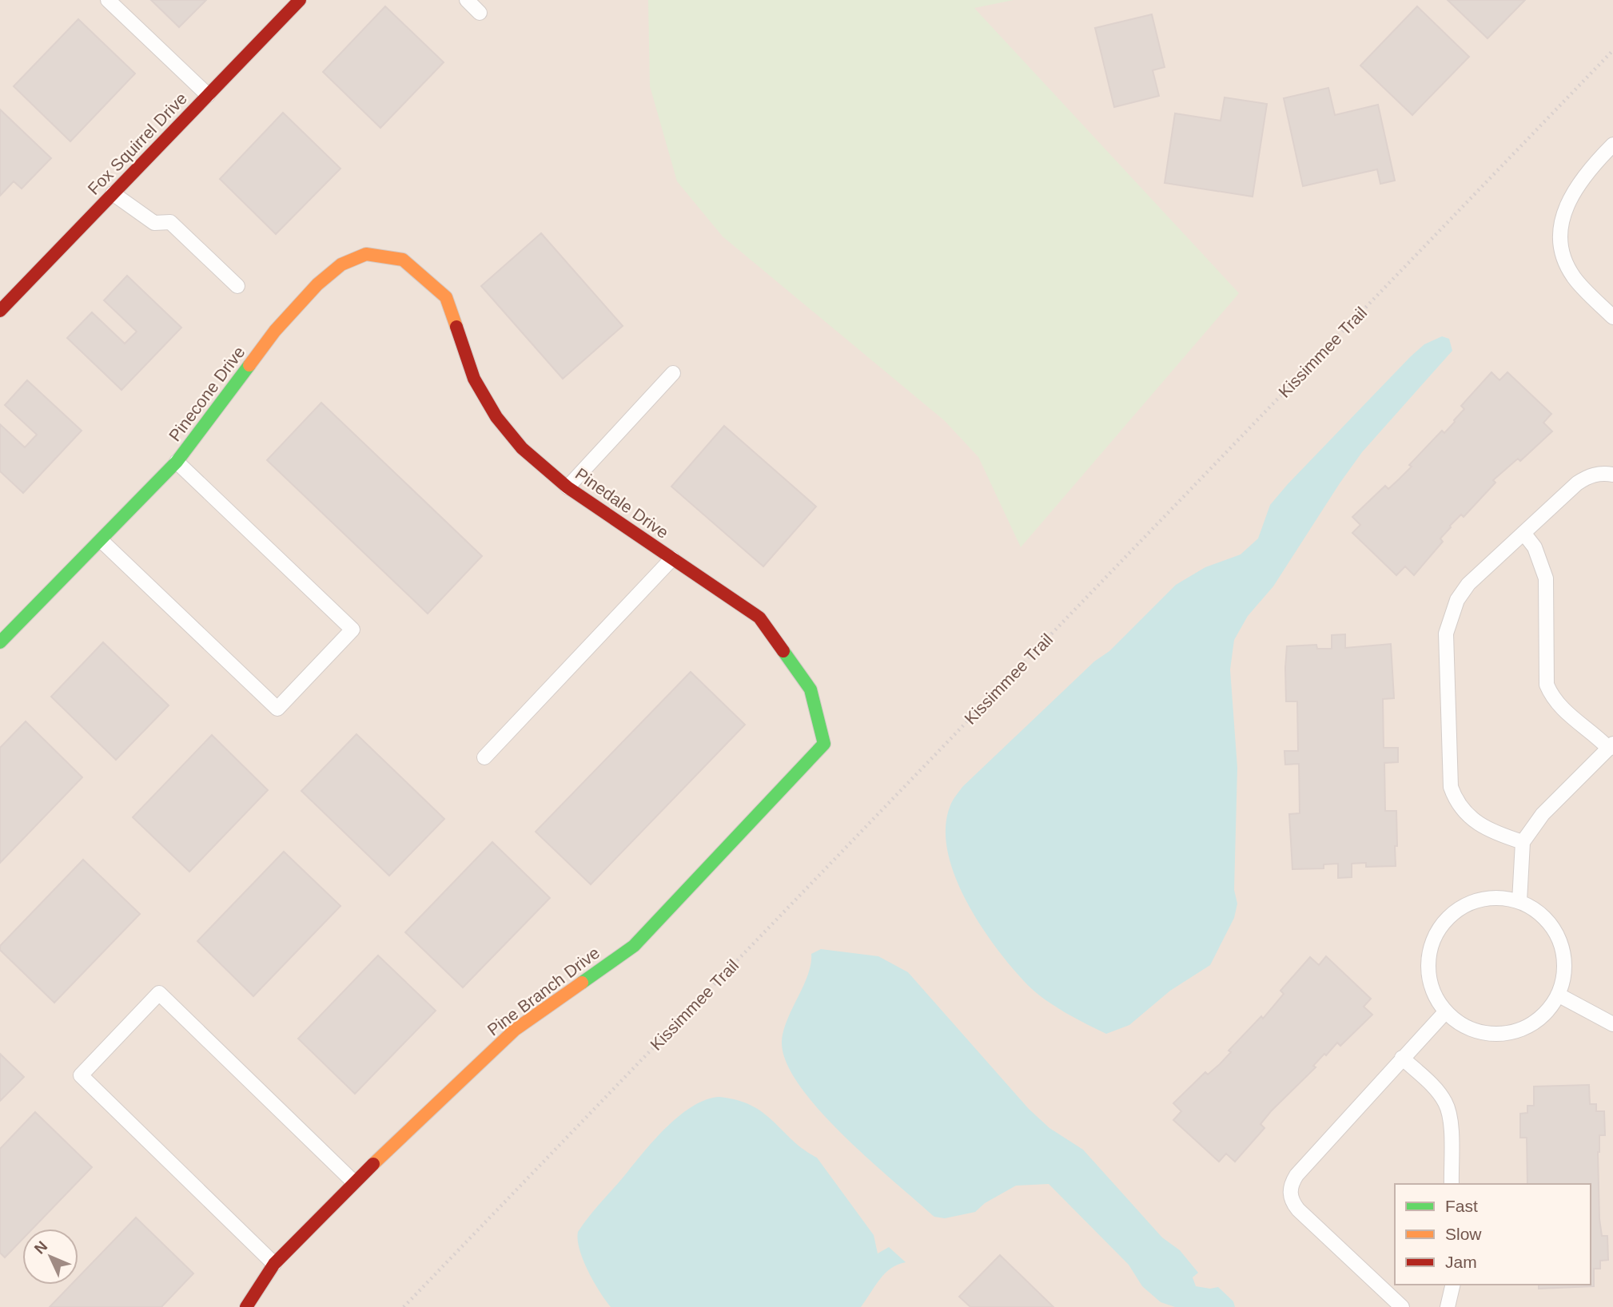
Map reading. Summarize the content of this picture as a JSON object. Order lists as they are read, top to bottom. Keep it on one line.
{"streets":{"street":["Fox Squirrel Drive","Pinecone Drive","Pinedale Drive","Pine Branch Drive"],"path":["Kissimmee Trail"]},"crossings":[["Pinecone Drive","Pinedale Drive"],["Pinedale Drive","Pine Branch Drive"]],"legend":["Fast","Slow","Jam"],"north":"top left"}
